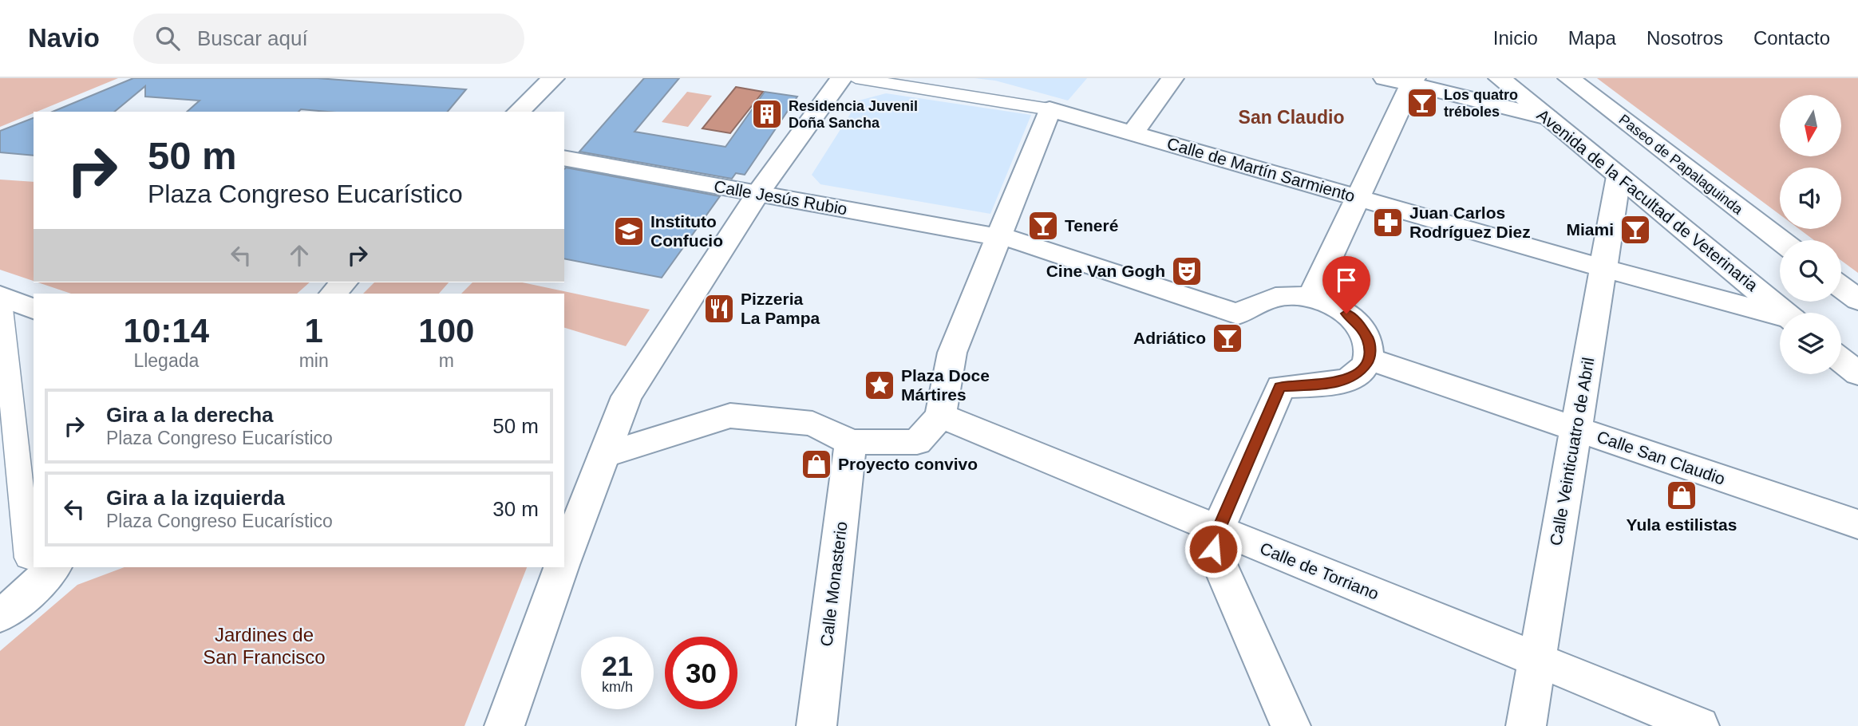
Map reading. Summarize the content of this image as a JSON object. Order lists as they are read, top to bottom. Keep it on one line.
{"streets":{"street":["Paseo de Papalaguinda","Calle de Martín Sarmiento","Calle Jesús Rubio","Avenida de la Facultad de Veterinaria","Calle Veinticuatro de Abril","Calle San Claudio","Calle de Torriano","Calle Monasterio"]},"crossings":[["Calle de Martín Sarmiento","Calle Veinticuatro de Abril"],["Avenida de la Facultad de Veterinaria","Calle Veinticuatro de Abril"],["Calle Veinticuatro de Abril","Calle San Claudio"],["Calle Veinticuatro de Abril","Calle de Torriano"]],"districts":["San Claudio"],"parks":["Jardines de San Francisco"],"places":{"bar":["Los quatro tréboles","Teneré","Miami","Adriático"],"building":["Residencia Juvenil Doña Sancha"],"pharmacy":["Juan Carlos Rodríguez Diez"],"school or university":["Instituto Confucio"],"theatre":["Cine Van Gogh"],"restaurant":["Pizzeria La Pampa"],"place":["Plaza Doce Mártires"],"shop":["Proyecto convivo","Yula estilistas"]},"north":"bottom","page":{"header":"Navio","search":"Buscar aquí","nav":["Inicio","Mapa","Nosotros","Contacto"],"turn":["50 m","Plaza Congreso Eucarístico"],"eta":["10:14","Llegada","1","min","100","m"],"list":[{"name":"Gira a la derecha","note":"Plaza Congreso Eucarístico","value":"50 m"},{"name":"Gira a la izquierda","note":"Plaza Congreso Eucarístico","value":"30 m"}],"speed":"21 km/h","limit":"30"}}
